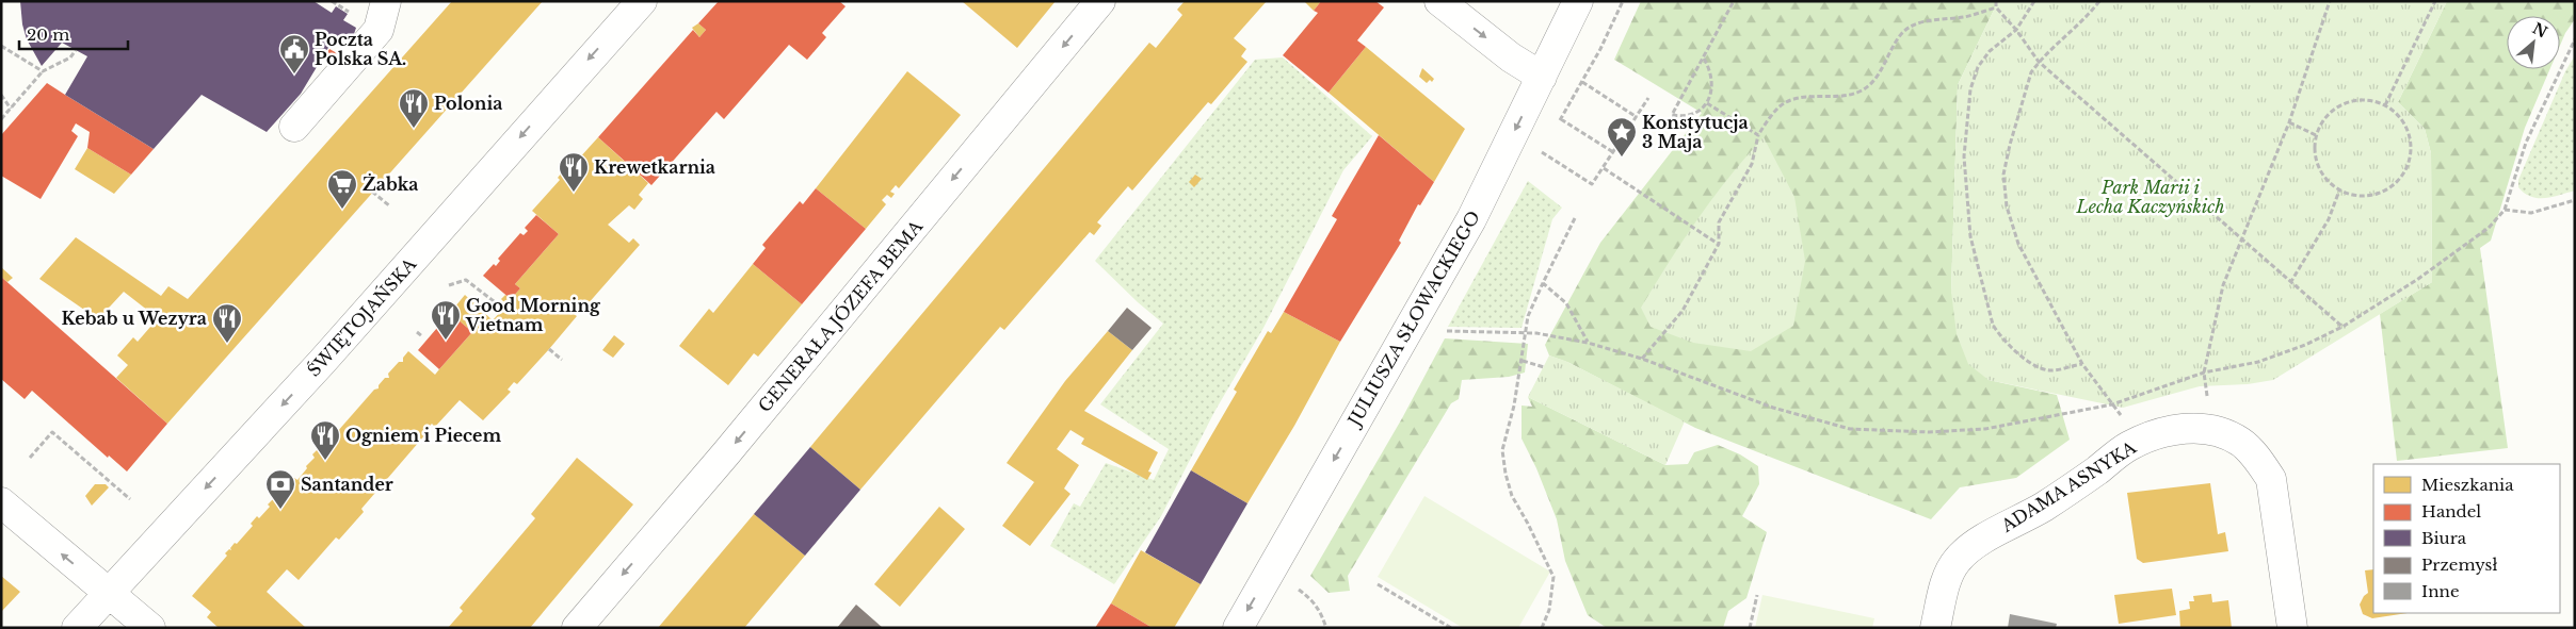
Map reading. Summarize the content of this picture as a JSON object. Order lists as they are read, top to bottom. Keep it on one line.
{"streets":{"street":["GENERAŁA JÓZEFA BEMA","ŚWIĘTOJAŃSKA","JULIUSZA SŁOWACKIEGO","ADAMA ASNYKA"]},"one_way":["GENERAŁA JÓZEFA BEMA","ŚWIĘTOJAŃSKA","JULIUSZA SŁOWACKIEGO"],"parks":["Park Marii i Lecha Kaczyńskich"],"places":{"public building":["Poczta Polska SA."],"restaurant":["Polonia","Krewetkarnia","Good Morning Vietnam","Kebab u Wezyra","Ogniem i Piecem"],"place":["Konstytucja 3 Maja"],"supermarket":["Żabka"],"bank":["Santander"]},"legend":["Mieszkania","Handel","Biura","Przemysł","Inne"],"scale_bar":"20 m","north":"top right"}
